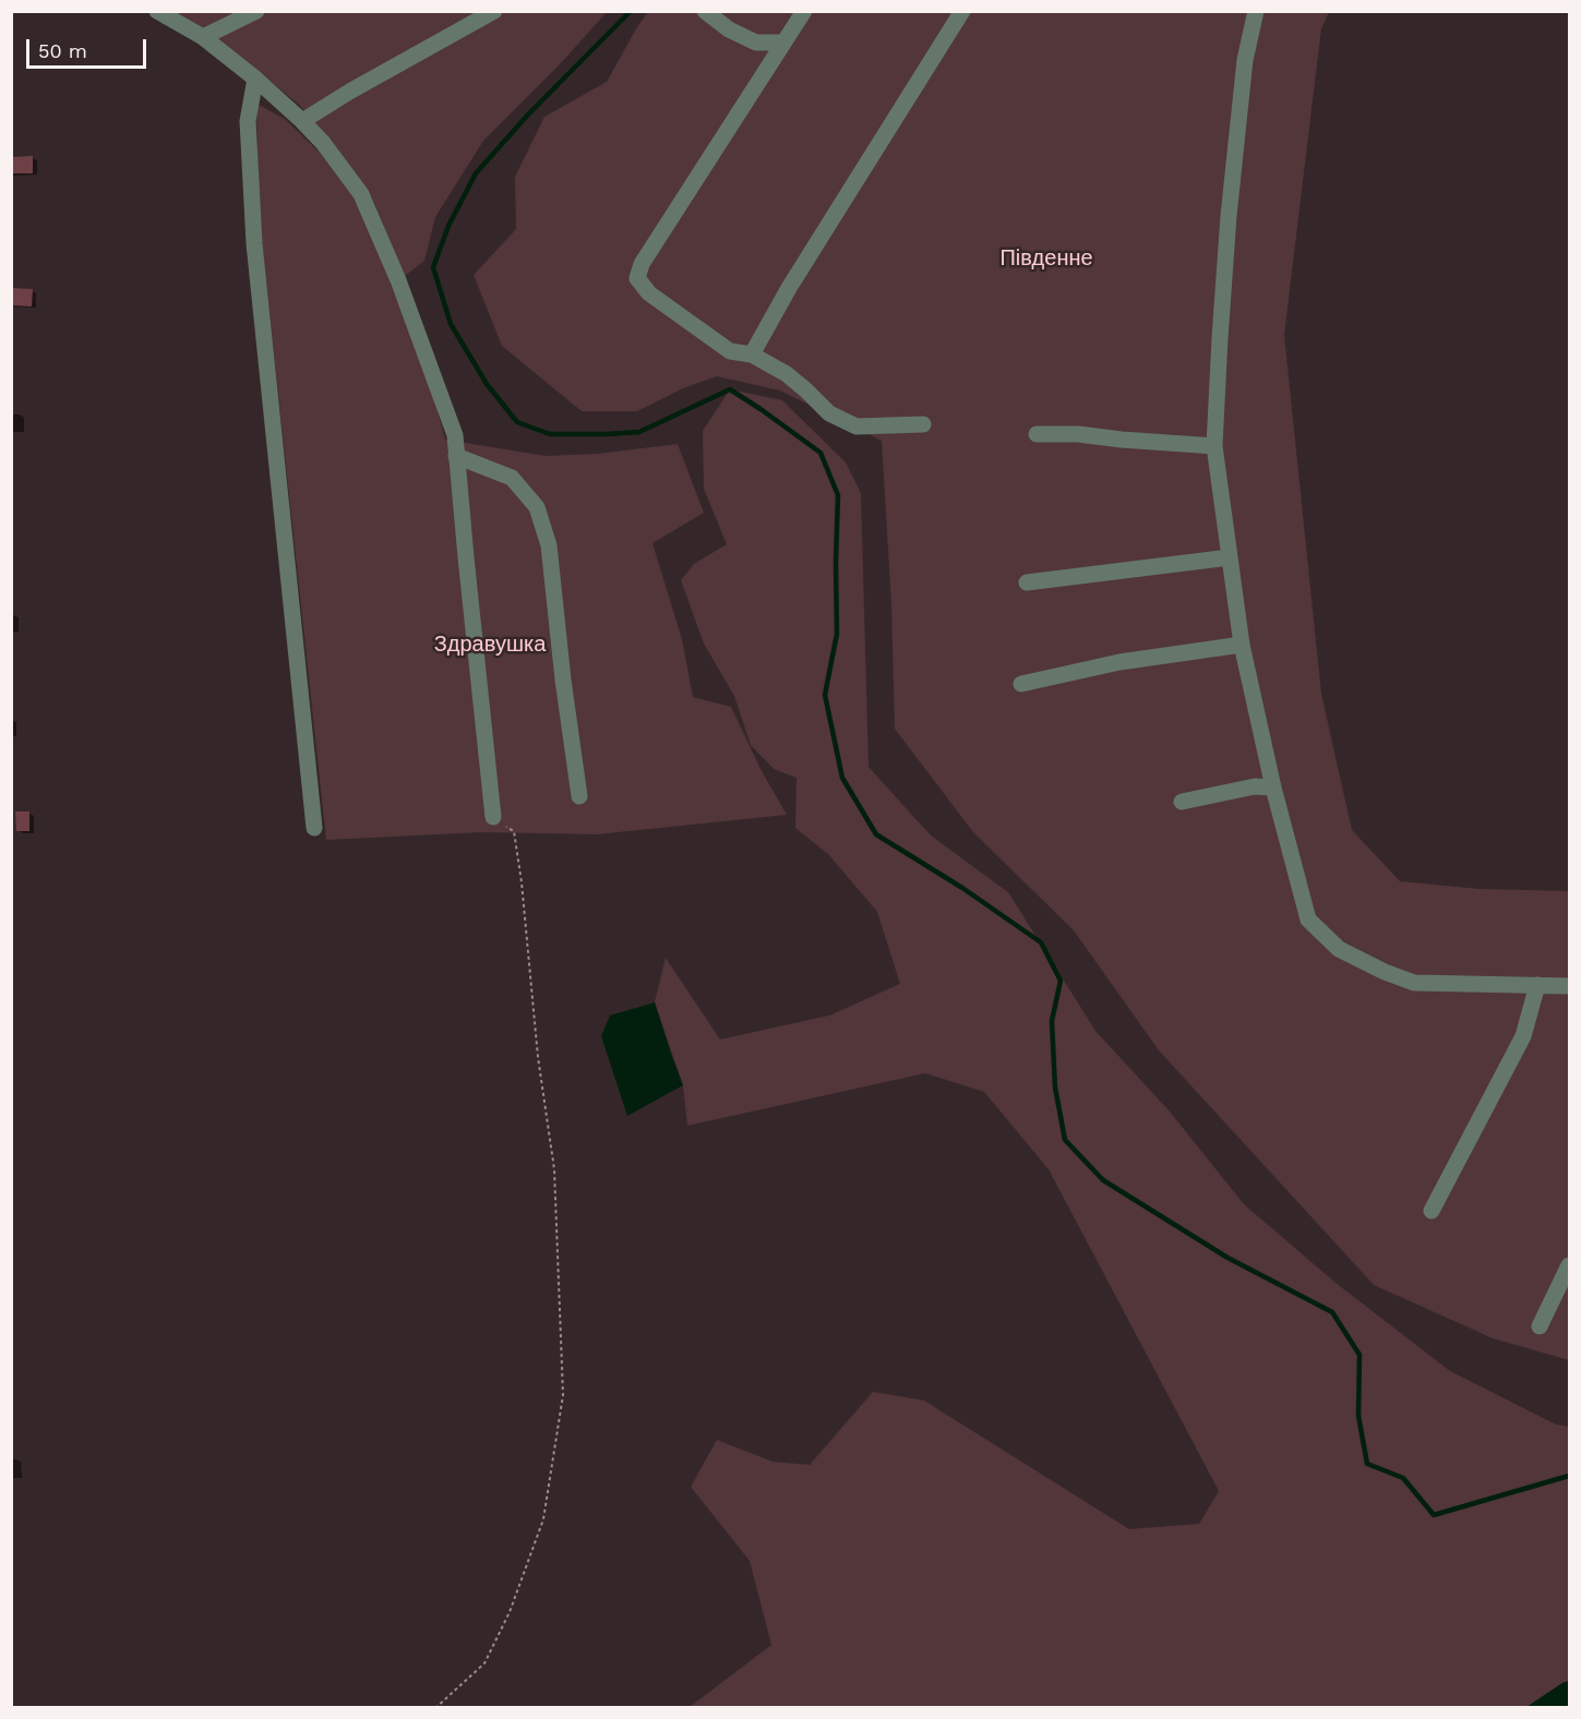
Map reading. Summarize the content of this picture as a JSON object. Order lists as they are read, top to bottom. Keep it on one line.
{"parks":["Південне","Здравушка"],"scale_bar":"50 m"}
